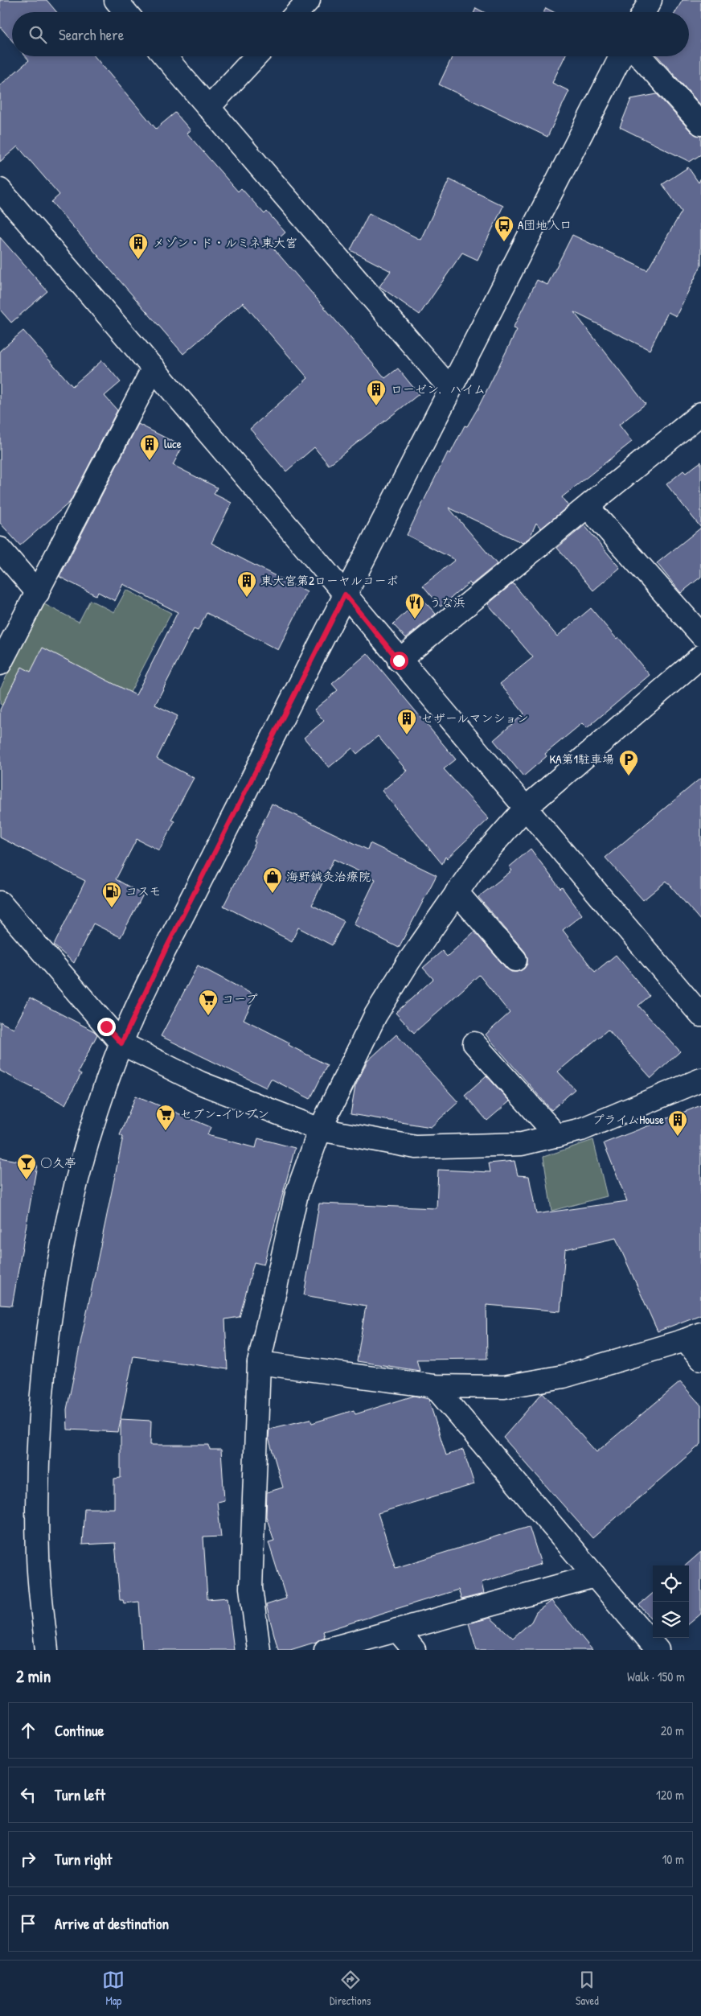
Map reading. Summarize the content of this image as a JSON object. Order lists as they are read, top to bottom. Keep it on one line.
{"places":{"bus stop":["A団地入口"],"building":["メゾン・ド・ルミネ東大宮","ローゼン．ハイム","luce","東大宮第2ローヤルコーポ","セザールマンション","プライムHouse"],"restaurant":["うな浜"],"parking":["KA第1駐車場"],"shop":["海野鍼灸治療院"],"fuel station":["コスモ"],"supermarket":["コープ","セブン-イレブン"],"bar":["○久亭"]},"page":{"search":"Search here","heading":["2 min","Walk · 150 m"],"list":[["Continue","20 m"],["Turn left","120 m"],["Turn right","10 m"],"Arrive at destination"],"nav":["Map","Directions","Saved"]}}
